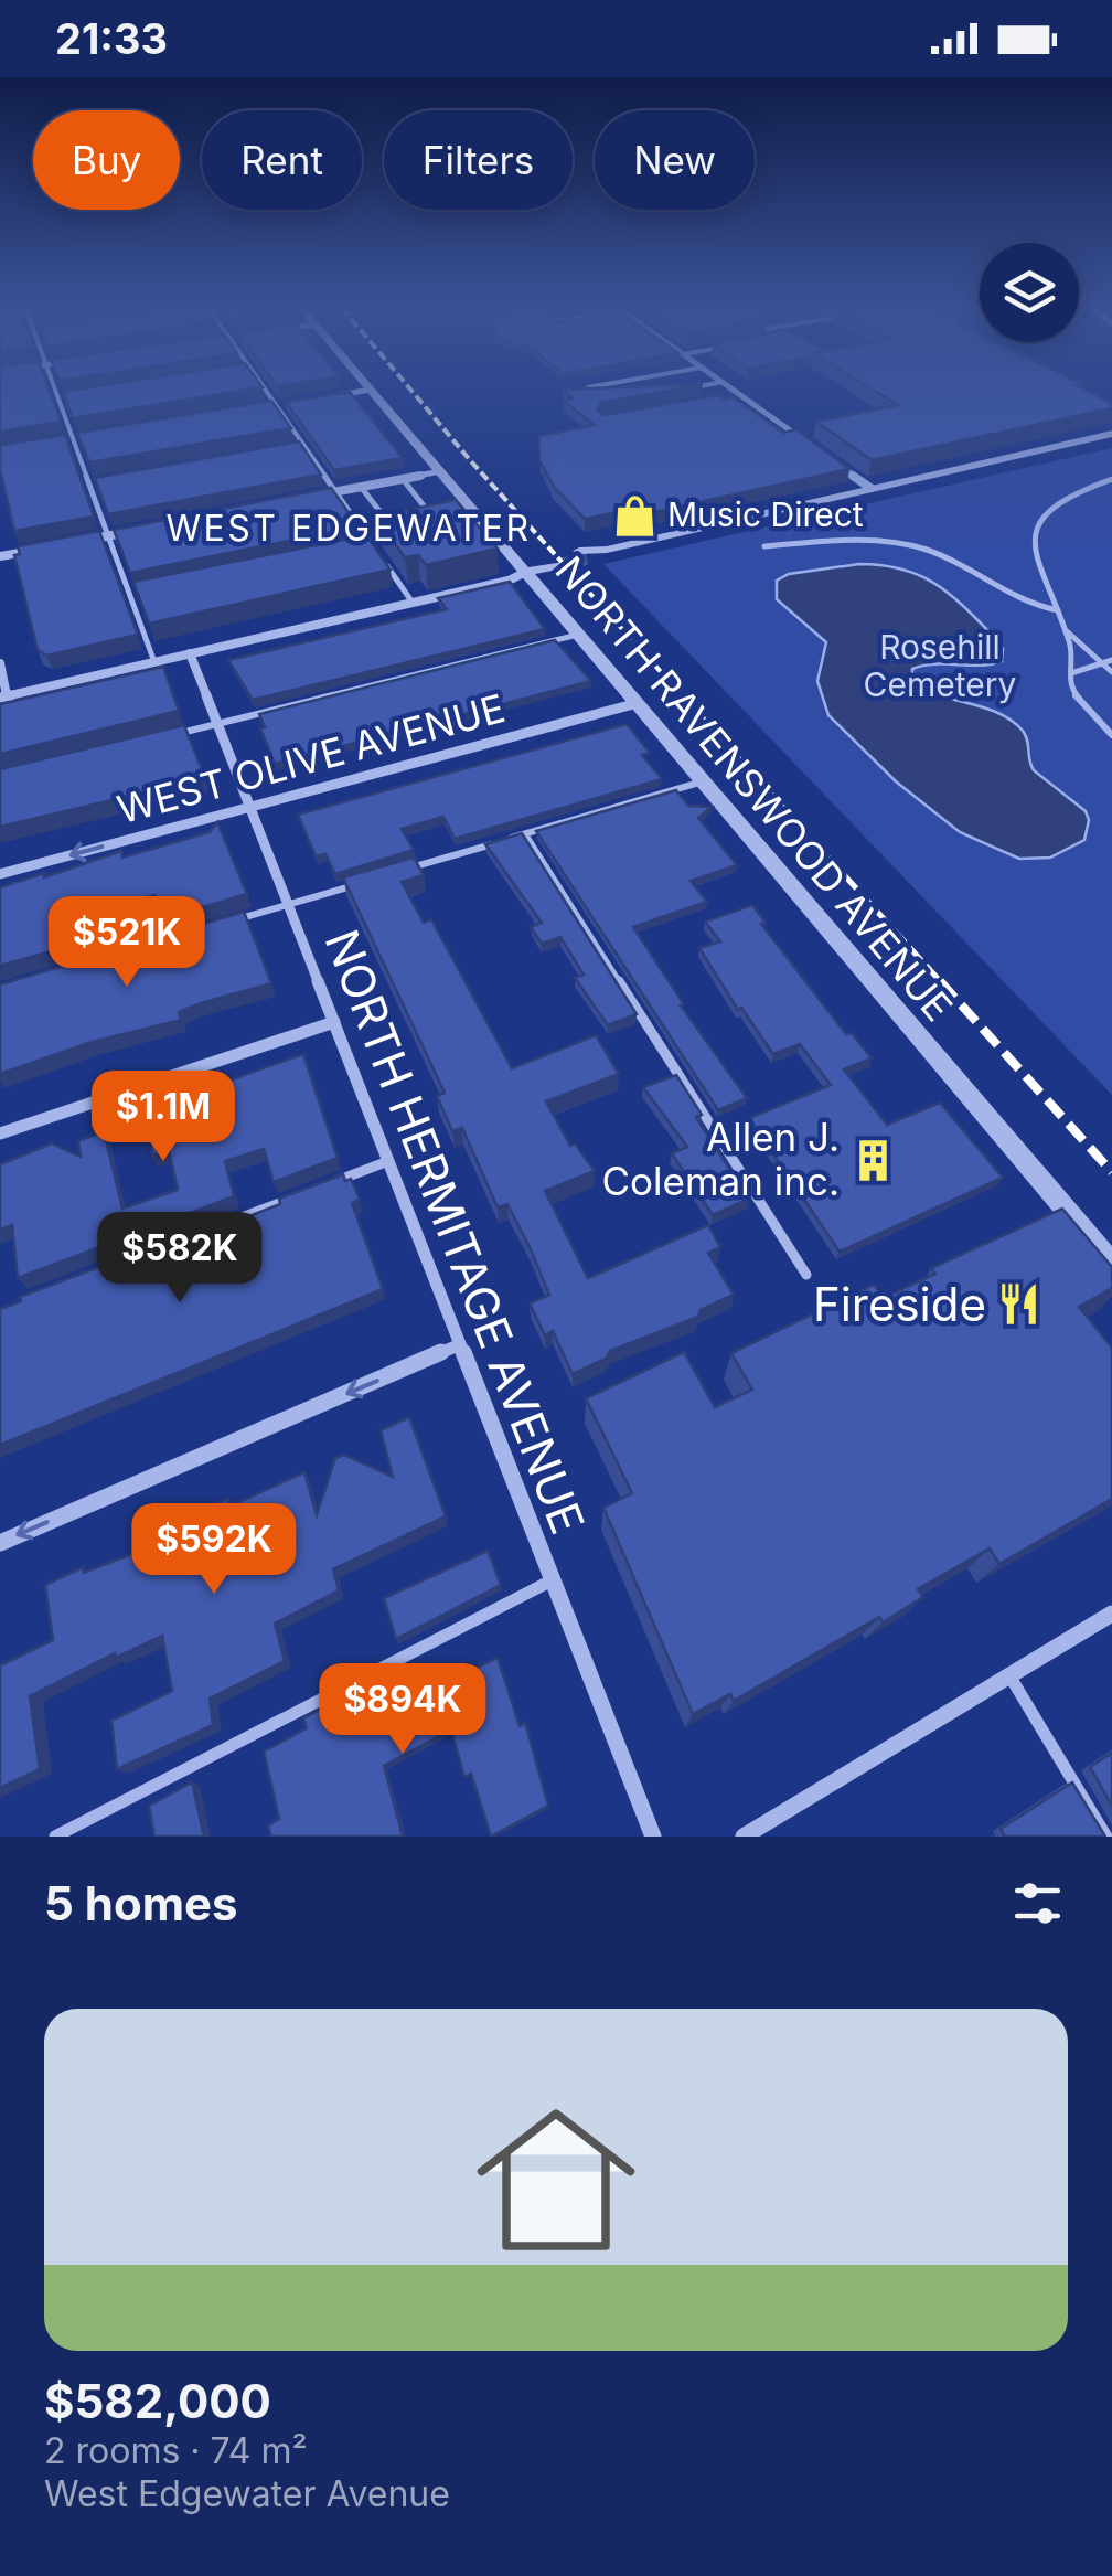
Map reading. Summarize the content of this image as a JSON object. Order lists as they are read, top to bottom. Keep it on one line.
{"streets":{"street":["WEST OLIVE AVENUE","NORTH RAVENSWOOD AVENUE","NORTH HERMITAGE AVENUE"]},"crossings":[["WEST OLIVE AVENUE","NORTH RAVENSWOOD AVENUE"],["WEST OLIVE AVENUE","NORTH HERMITAGE AVENUE"]],"one_way":["WEST OLIVE AVENUE"],"districts":["WEST EDGEWATER"],"parks":["Rosehill Cemetery"],"places":{"shop":["Music Direct"],"building":["Allen J. Coleman inc."],"restaurant":["Fireside"]},"page":{"status":"21:33","chip":["Buy","Rent","Filters","New"],"price":["$521K","$1.1M","$582K","$592K","$894K"],"heading":"5 homes","list":[{"name":"$582,000","note":"2 rooms · 74 m² · West Edgewater Avenue"}]}}
